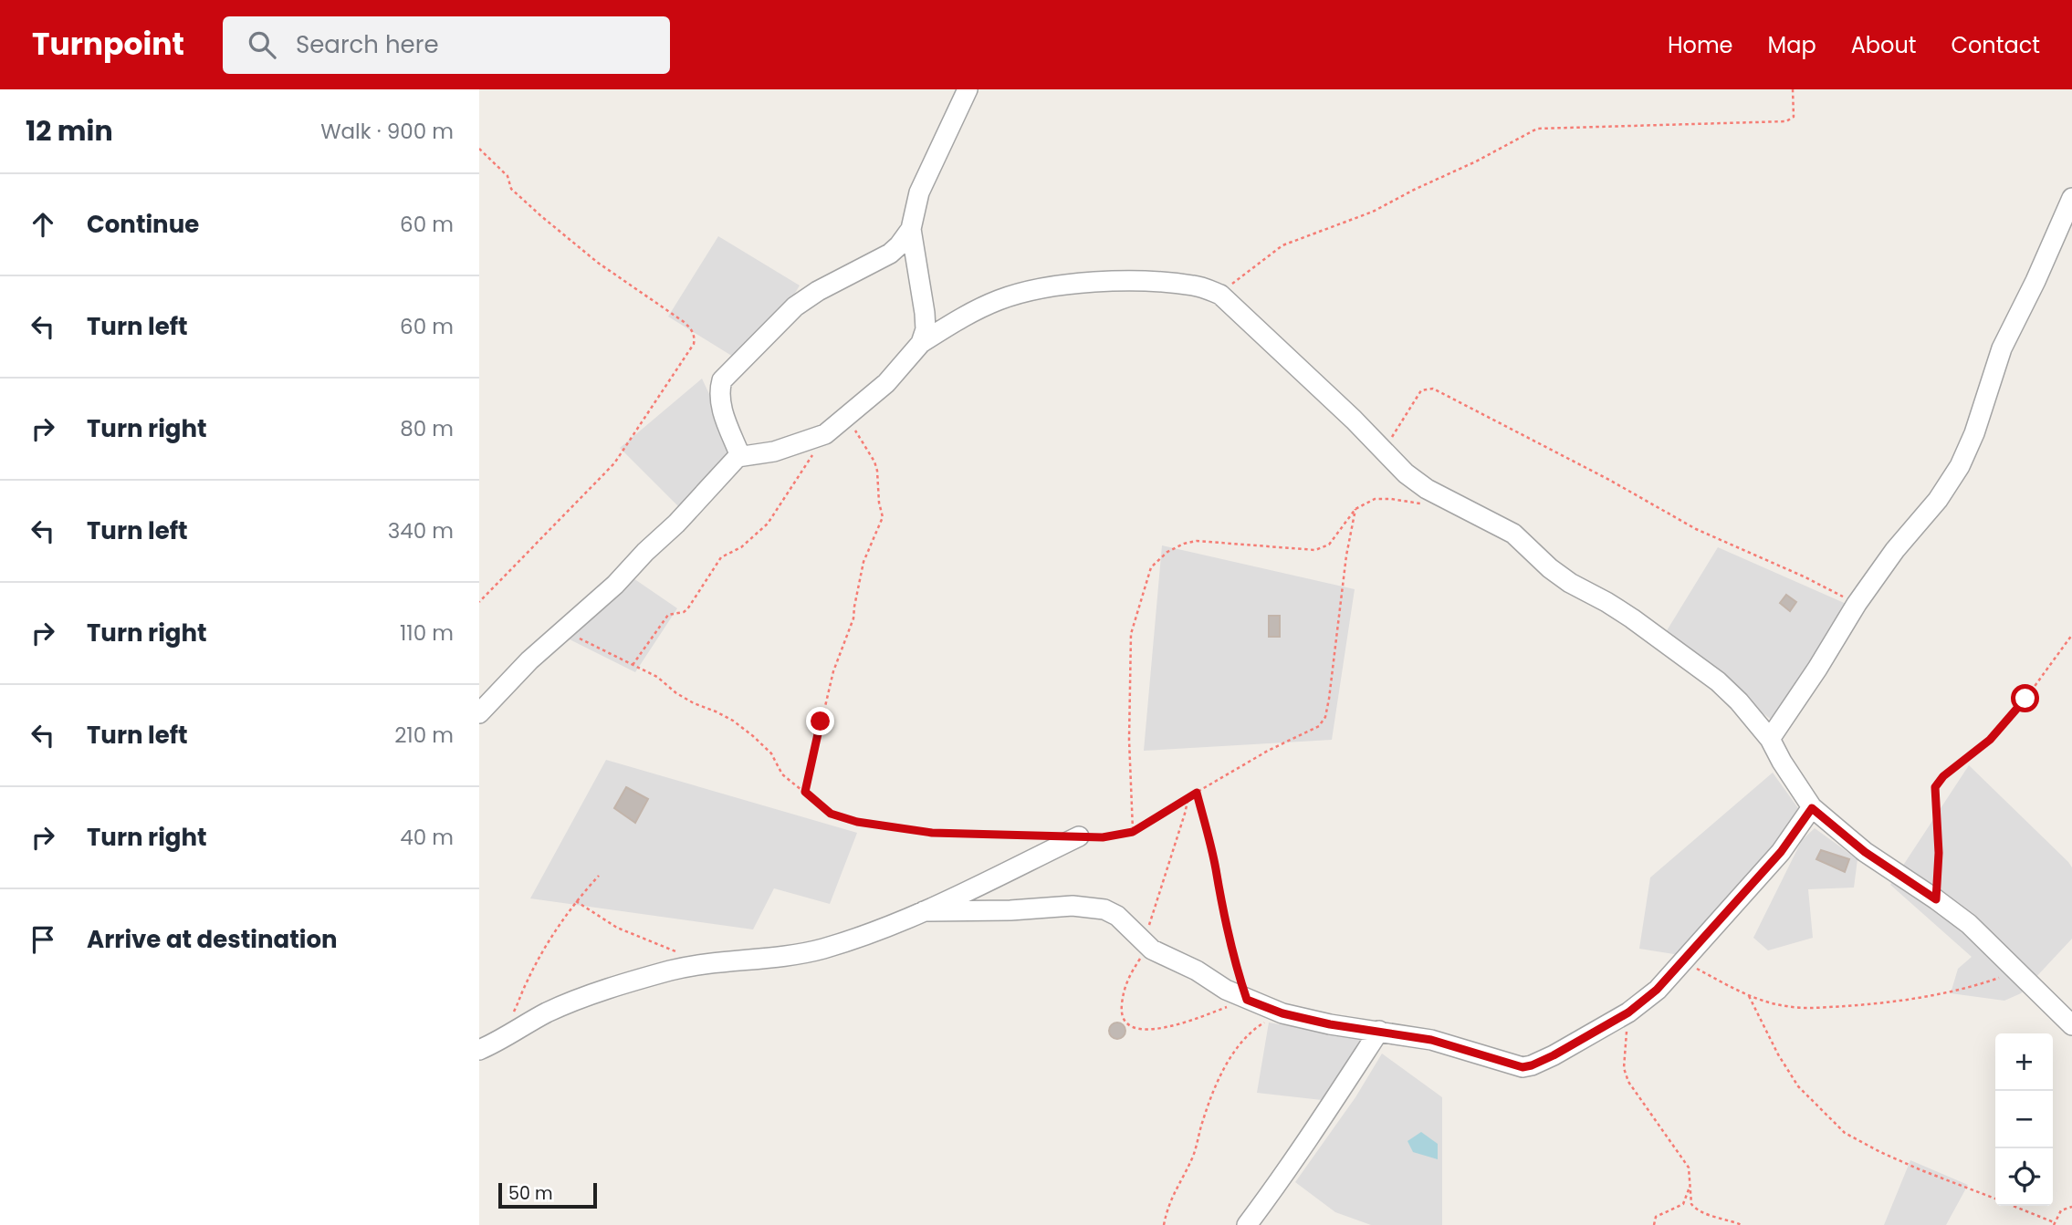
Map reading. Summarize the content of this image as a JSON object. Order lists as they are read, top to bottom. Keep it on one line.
{"scale_bar":"50 m","page":{"header":"Turnpoint","search":"Search here","nav":["Home","Map","About","Contact"],"heading":["12 min","Walk · 900 m"],"list":[["Continue","60 m"],["Turn left","60 m"],["Turn right","80 m"],["Turn left","340 m"],["Turn right","110 m"],["Turn left","210 m"],["Turn right","40 m"],"Arrive at destination"],"map_buttons":["+","−"],"scale":"50 m"}}
